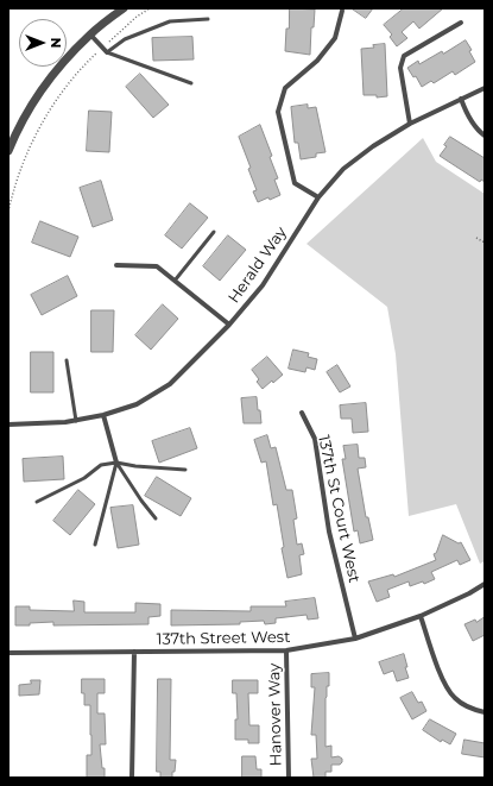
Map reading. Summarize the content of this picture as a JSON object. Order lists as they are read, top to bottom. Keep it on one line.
{"streets":{"street":["Herald Way","137th St Court West","137th Street West","Hanover Way"]},"crossings":[["137th St Court West","137th Street West"],["137th Street West","Hanover Way"]],"north":"right"}
